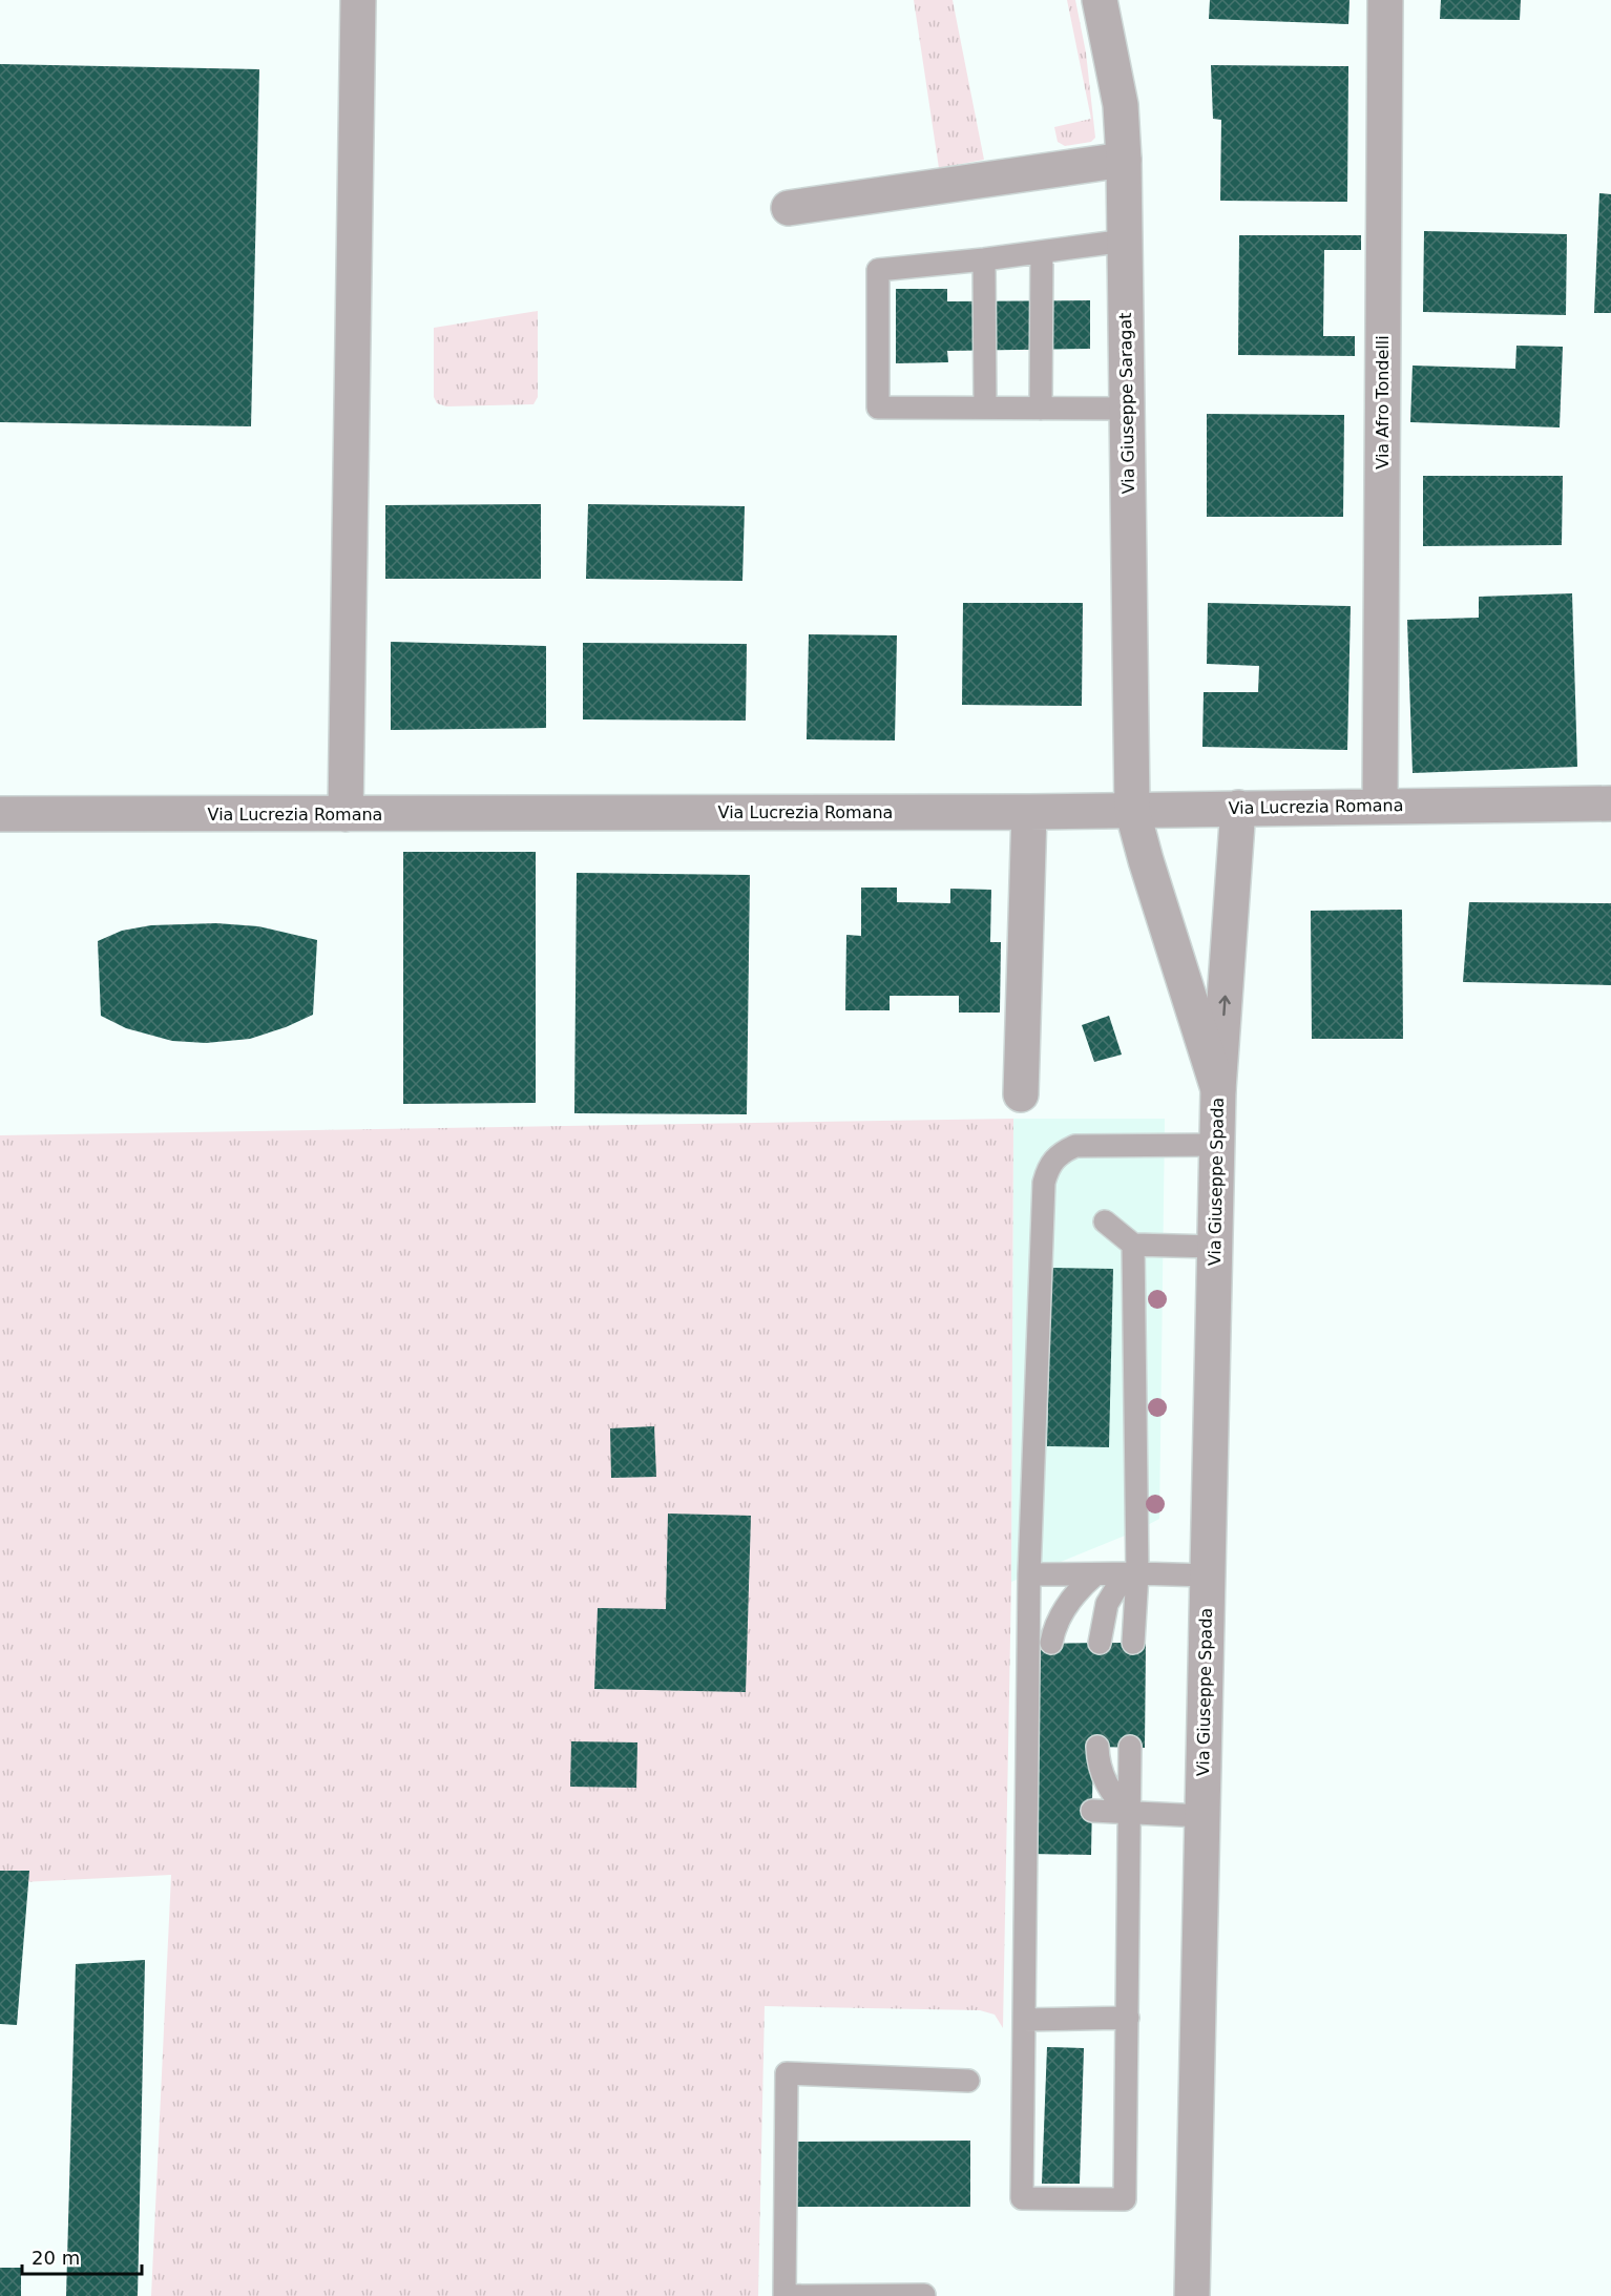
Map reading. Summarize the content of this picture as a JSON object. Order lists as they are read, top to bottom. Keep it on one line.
{"streets":{"street":["Via Afro Tondelli","Via Giuseppe Saragat","Via Lucrezia Romana","Via Giuseppe Spada"]},"crossings":[["Via Afro Tondelli","Via Lucrezia Romana"],["Via Giuseppe Saragat","Via Lucrezia Romana"],["Via Giuseppe Saragat","Via Giuseppe Spada"],["Via Lucrezia Romana","Via Giuseppe Spada"]],"scale_bar":"20 m"}
